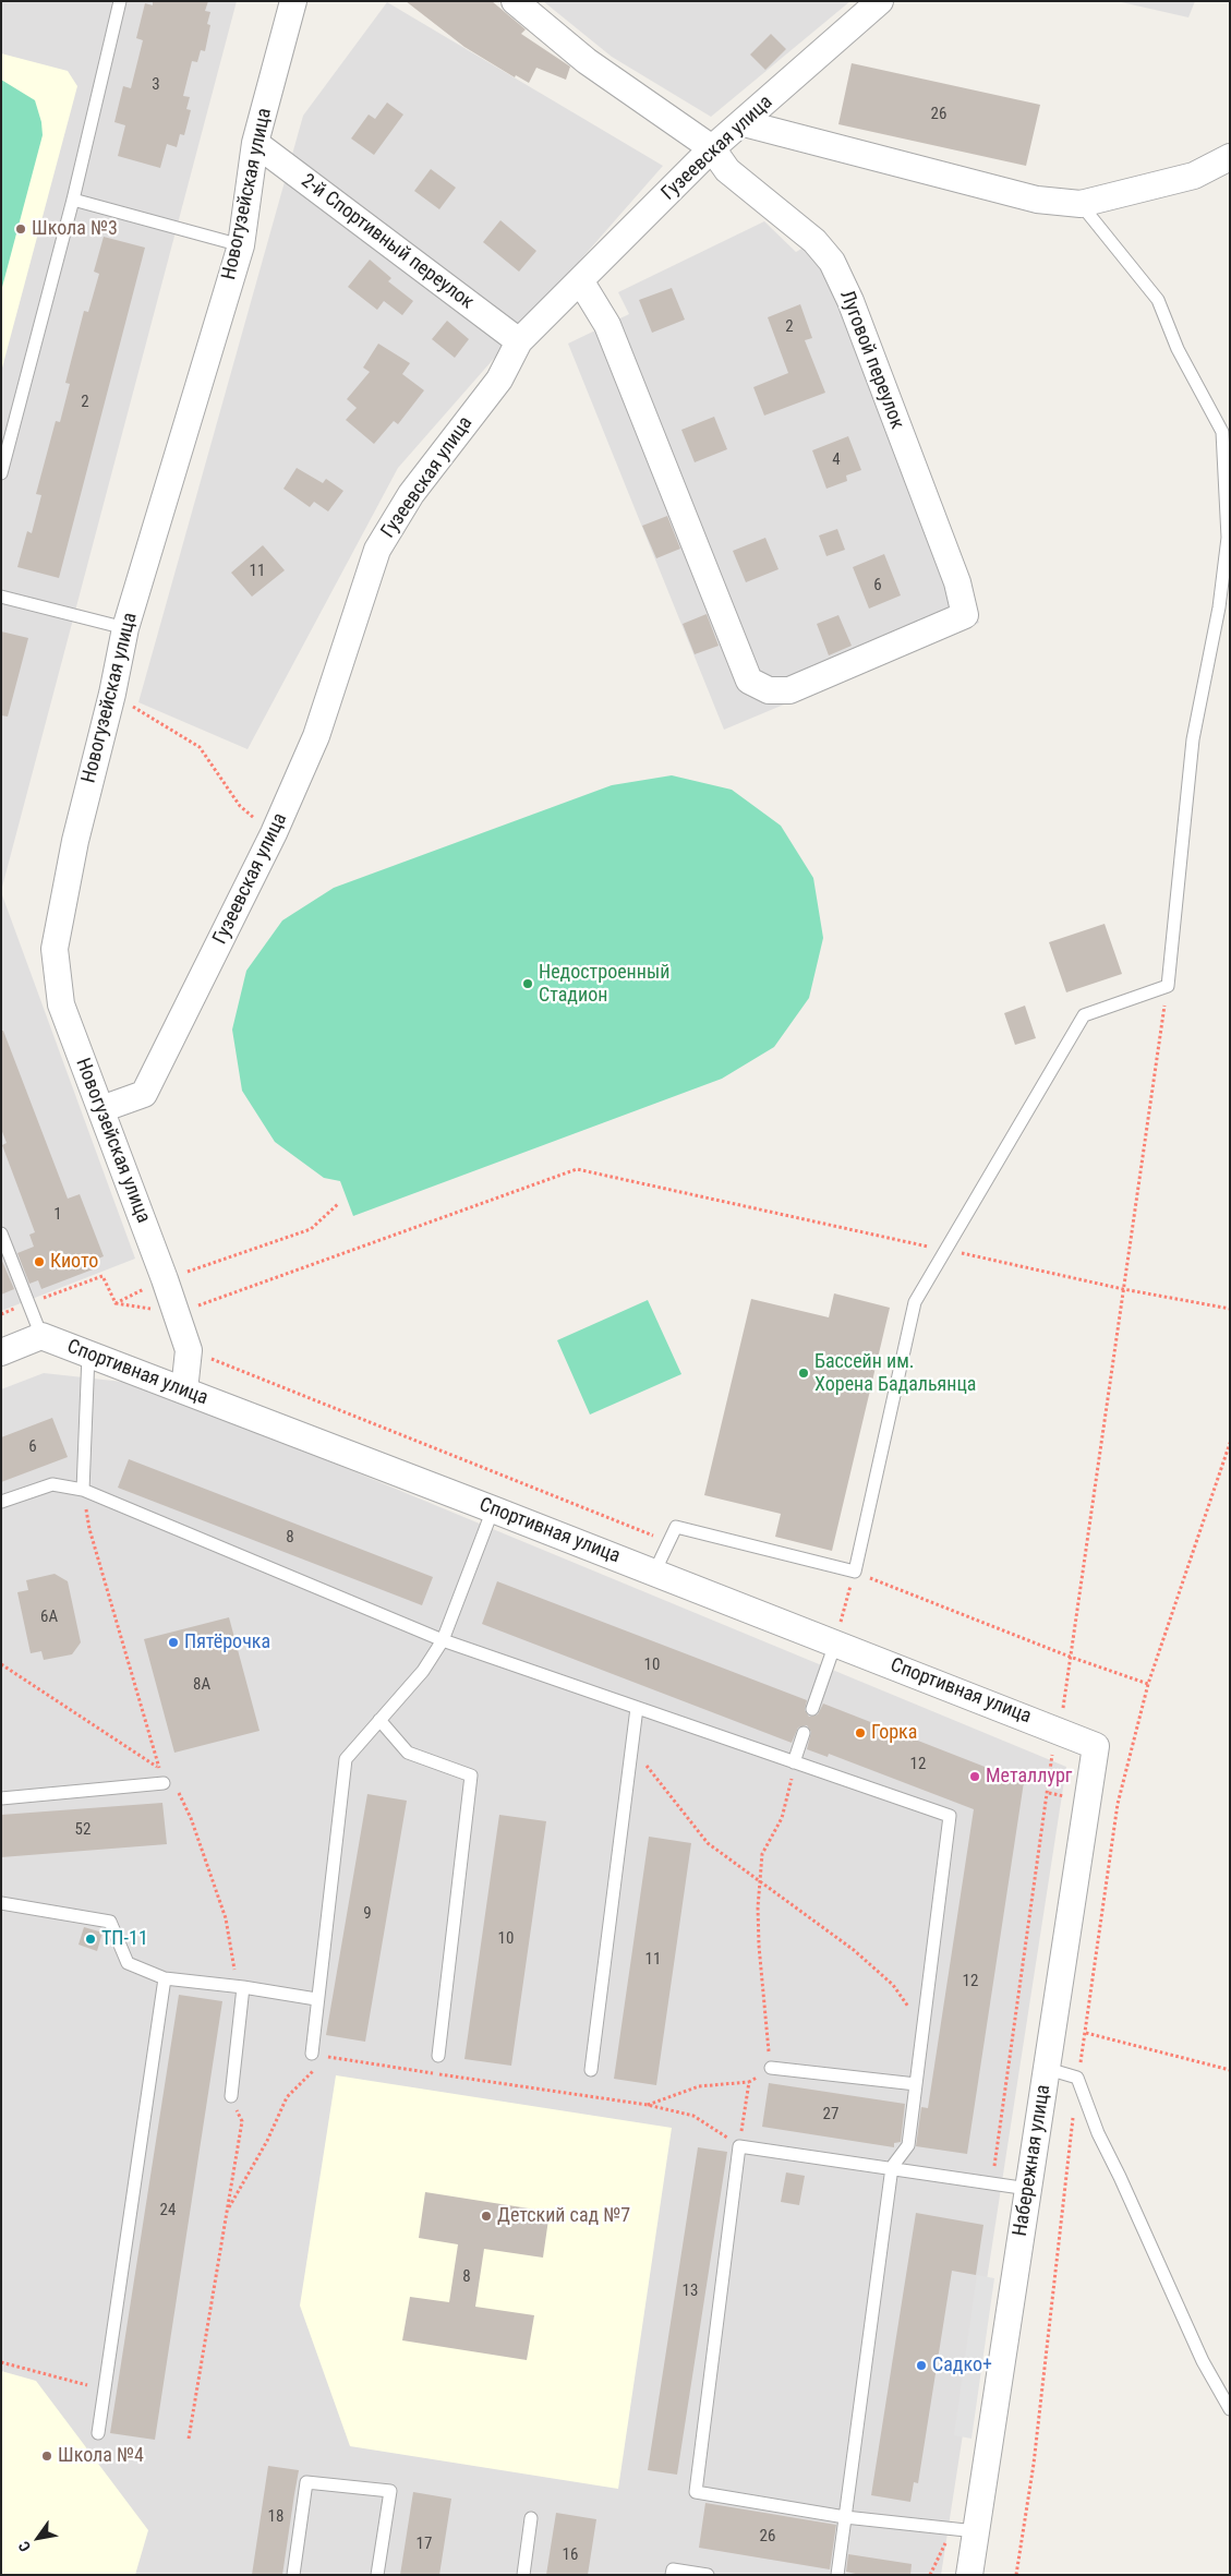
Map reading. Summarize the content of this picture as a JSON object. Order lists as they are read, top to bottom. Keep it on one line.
{"streets":{"street":["Гузеевская улица","Новогузейская улица","2-й Спортивный переулок","Луговой переулок","Спортивная улица","Набережная улица"]},"crossings":[["Гузеевская улица","Новогузейская улица"],["Гузеевская улица","2-й Спортивный переулок"],["Гузеевская улица","Луговой переулок"],["Новогузейская улица","2-й Спортивный переулок"],["Новогузейская улица","Спортивная улица"],["Спортивная улица","Набережная улица"]],"places":["Школа №3","Недостроенный Стадион","Киото","Бассейн им. Хорена Бадальянца","Пятёрочка","Горка","Металлург","ТП-11","Детский сад №7","Садко+","Школа №4"],"house_numbers":["3","26","2","2","4","11","6","1","6","8","6А","10","8А","12","52","9","10","11","12","27","24","8","13","18","26","17","16"],"north":"bottom left"}
